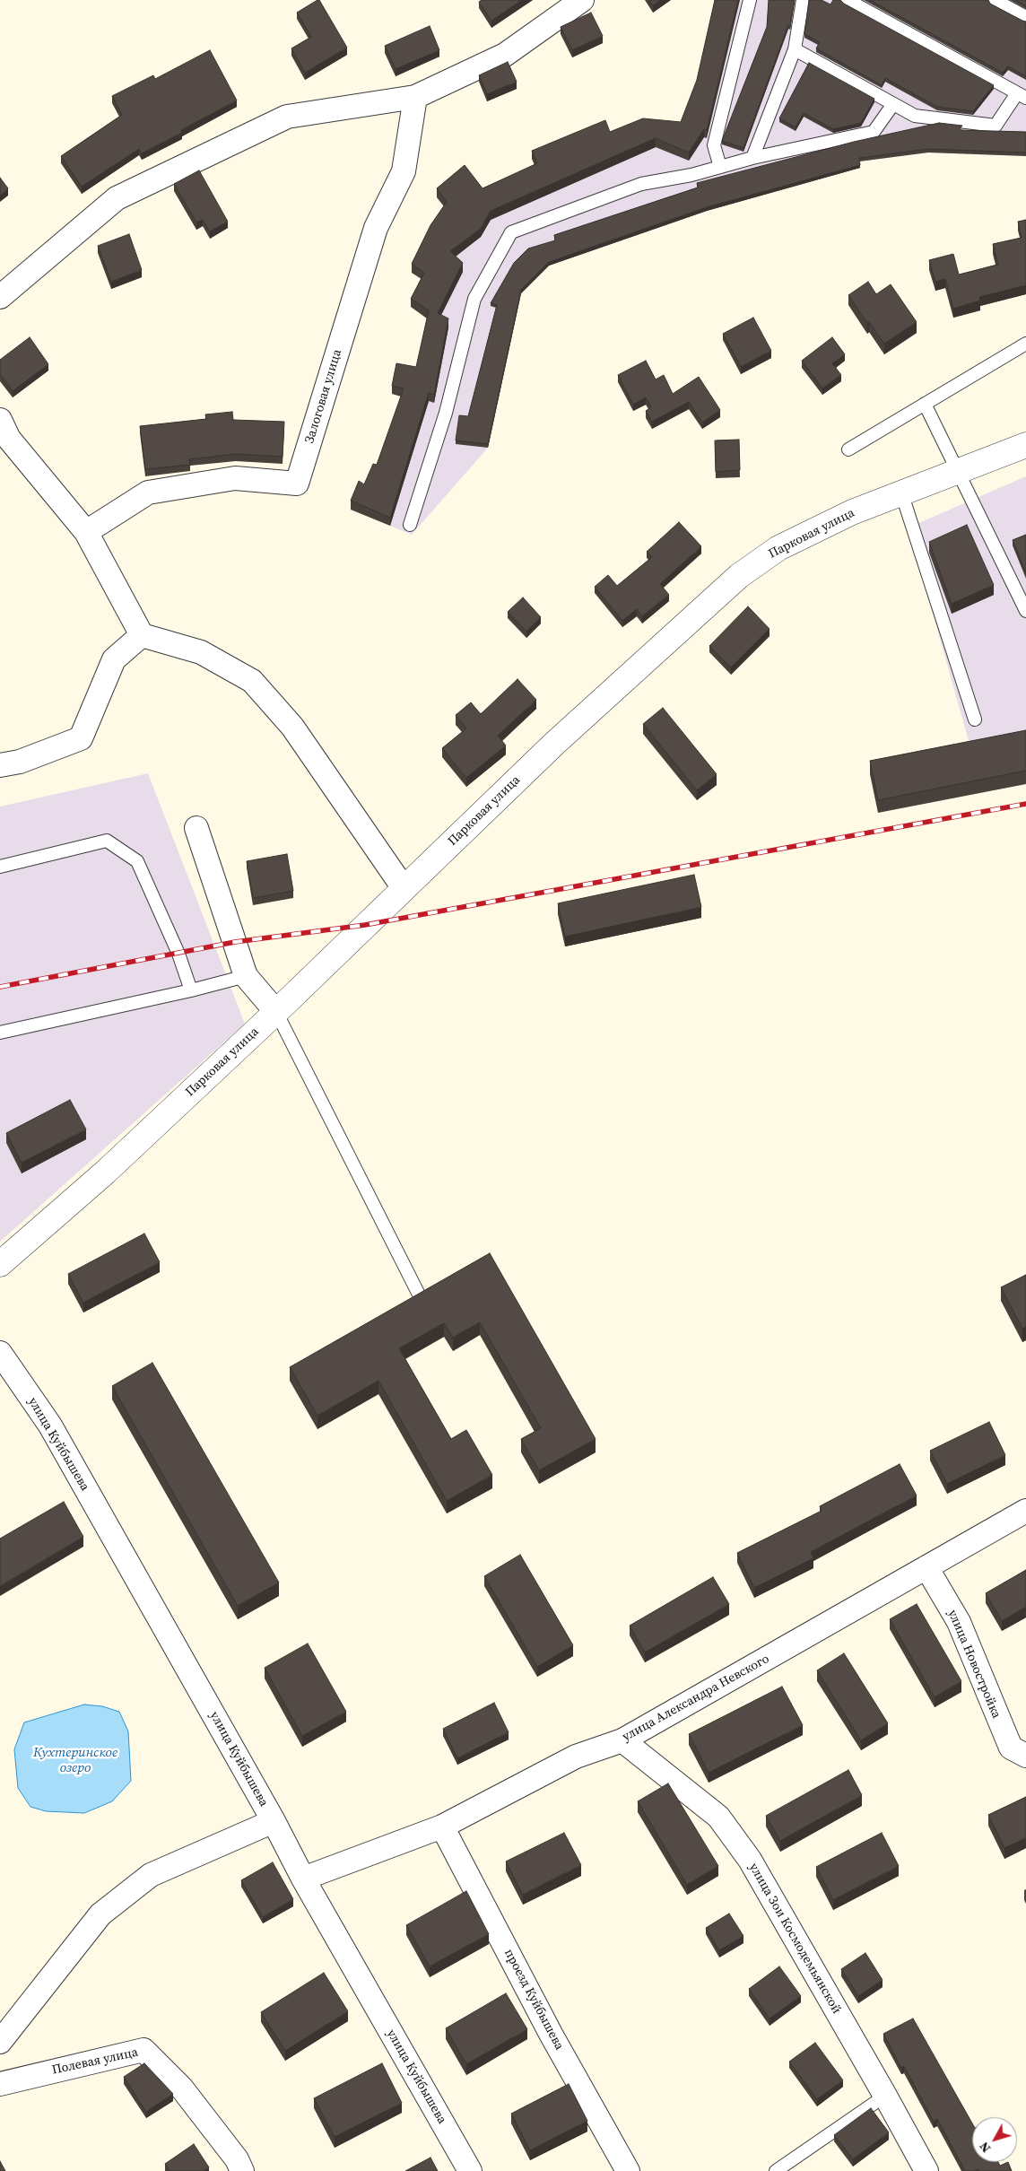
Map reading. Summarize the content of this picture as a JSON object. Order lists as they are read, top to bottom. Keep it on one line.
{"streets":{"street":["Залоговая улица","Парковая улица","улица Куйбышева","улица Новостройка","улица Александра Невского","улица Зои Космодемьянской","проезд Куйбышева","Полевая улица"]},"crossings":[["улица Куйбышева","улица Александра Невского"],["улица Новостройка","улица Александра Невского"],["улица Александра Невского","улица Зои Космодемьянской"],["улица Александра Невского","проезд Куйбышева"]],"water":["Кухтеринское озеро"],"north":"bottom left"}
